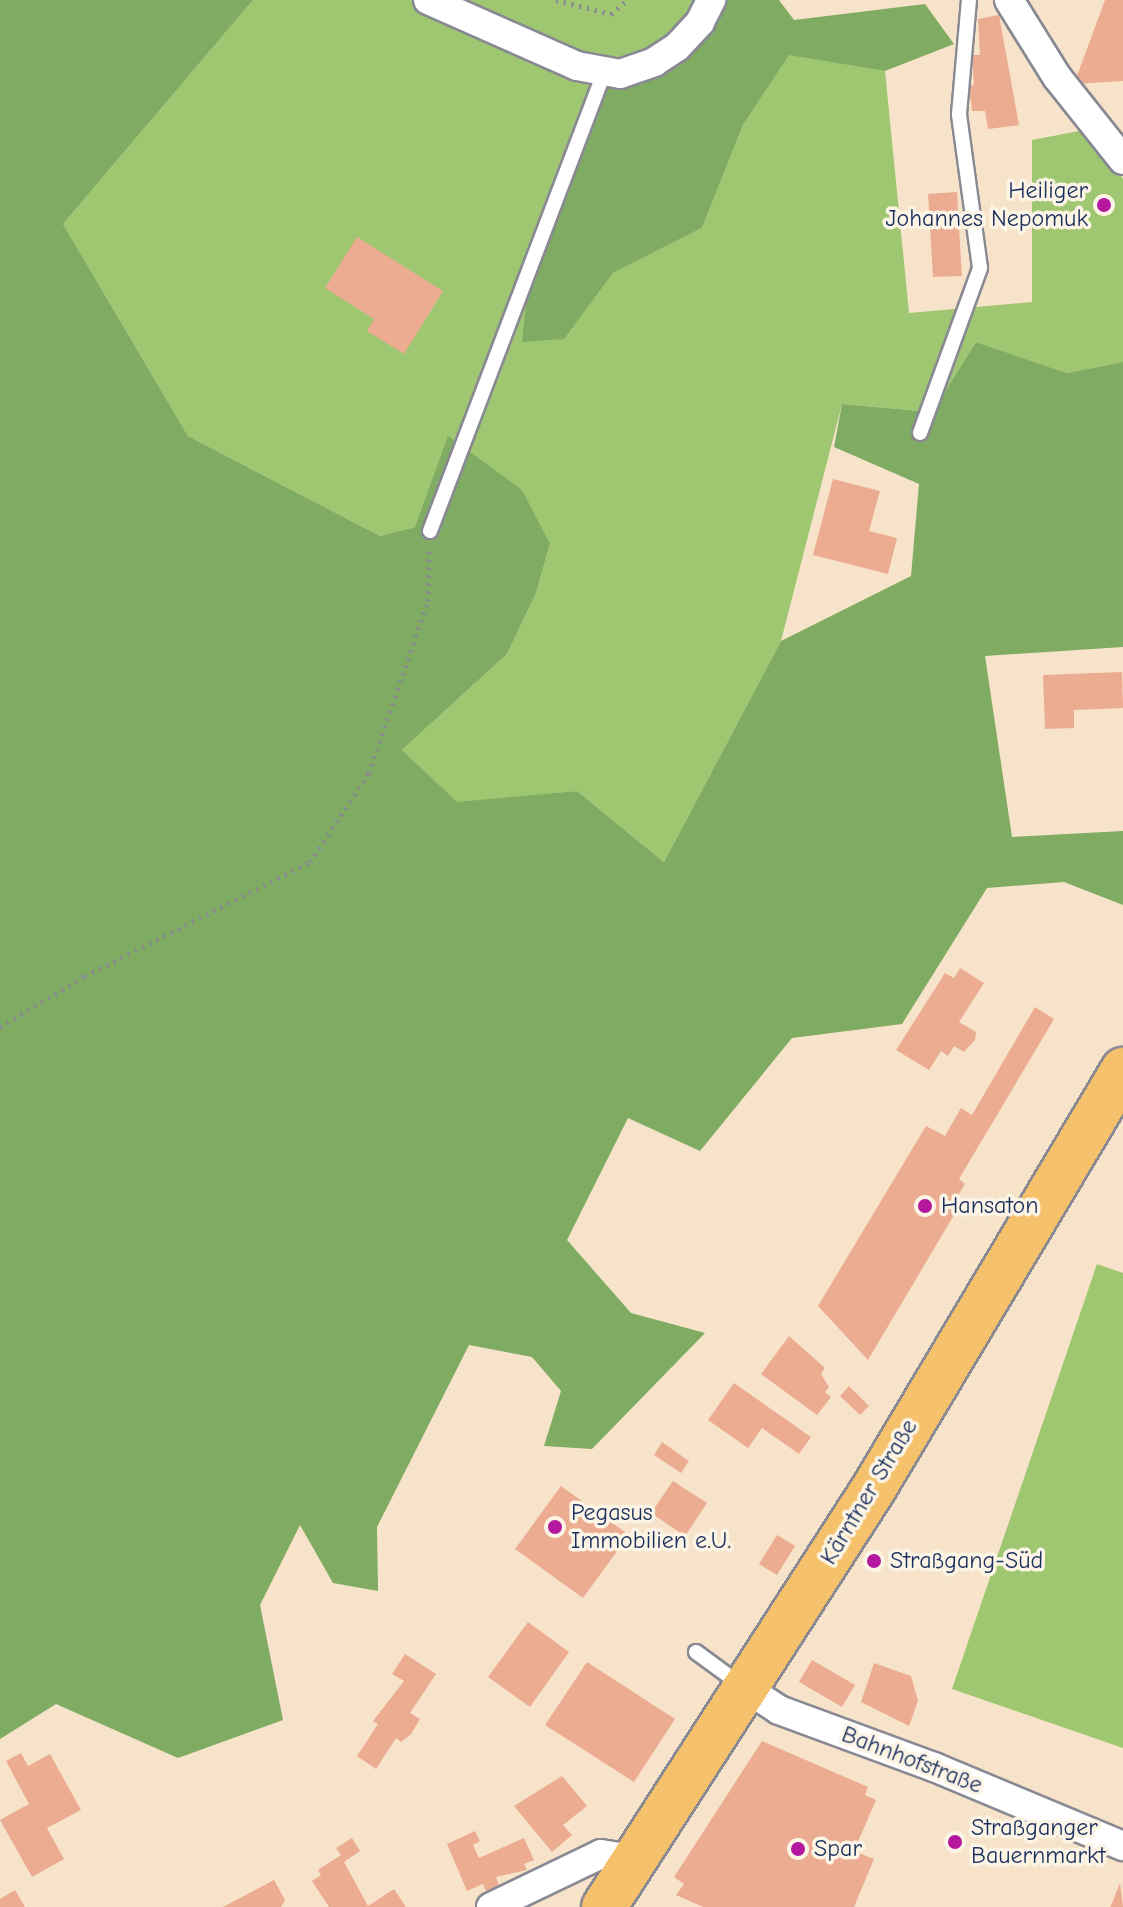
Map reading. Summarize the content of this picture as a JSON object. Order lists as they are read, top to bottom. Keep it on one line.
{"streets":{"main road":["Kärntner Straße"],"street":["Bahnhofstraße"]},"crossings":[["Kärntner Straße","Bahnhofstraße"]],"places":["Heiliger Johannes Nepomuk","Hansaton","Pegasus Immobilien e.U.","Straßgang-Süd","Straßganger Bauernmarkt","Spar"]}
